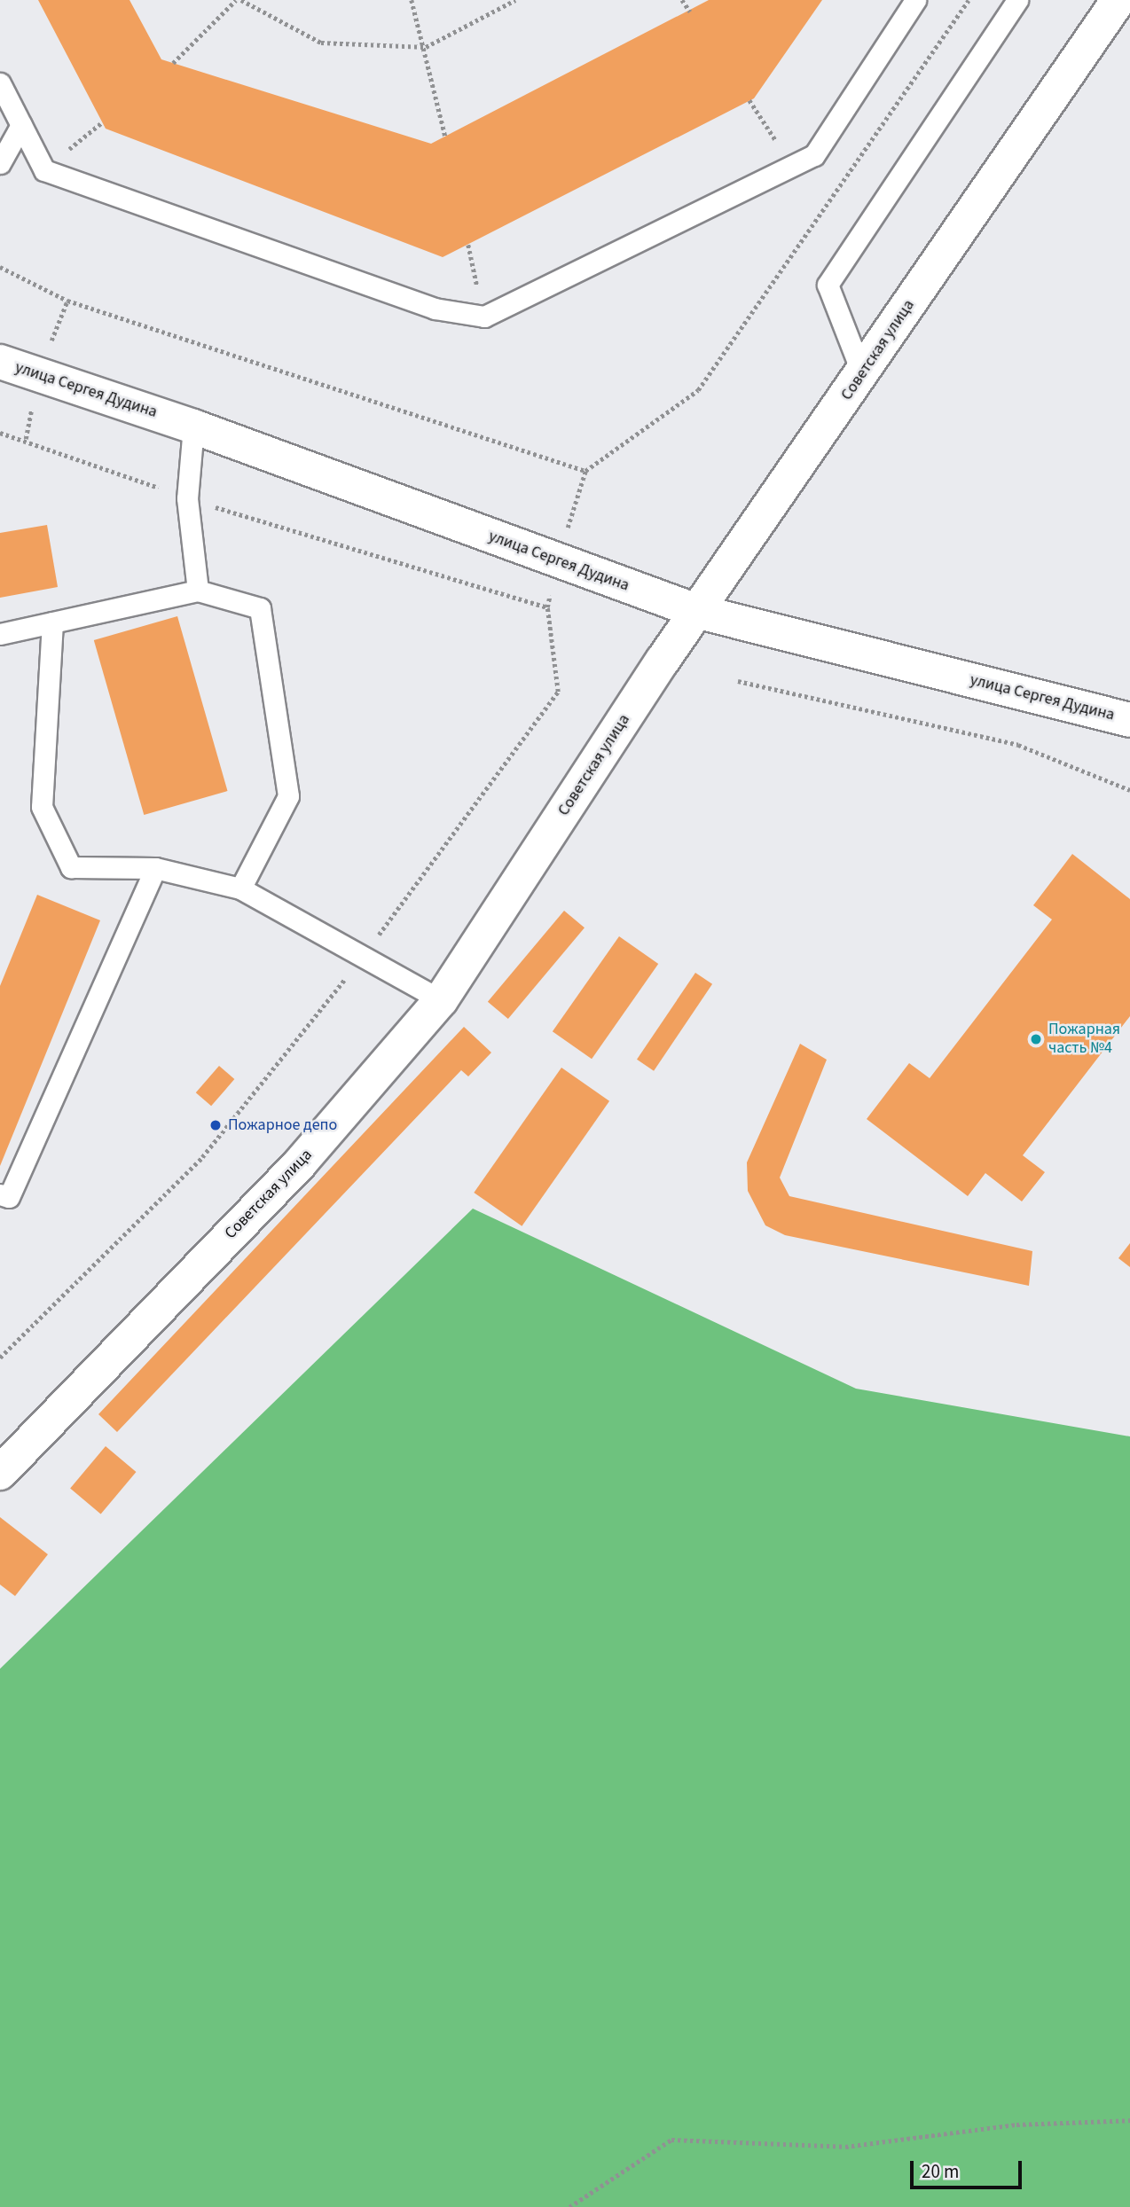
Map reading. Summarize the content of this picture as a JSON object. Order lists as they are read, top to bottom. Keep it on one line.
{"streets":{"street":["Советская улица","улица Сергея Дудина"]},"crossings":[["Советская улица","улица Сергея Дудина"]],"places":["Пожарная часть №4","Пожарное депо"],"scale_bar":"20 m"}
